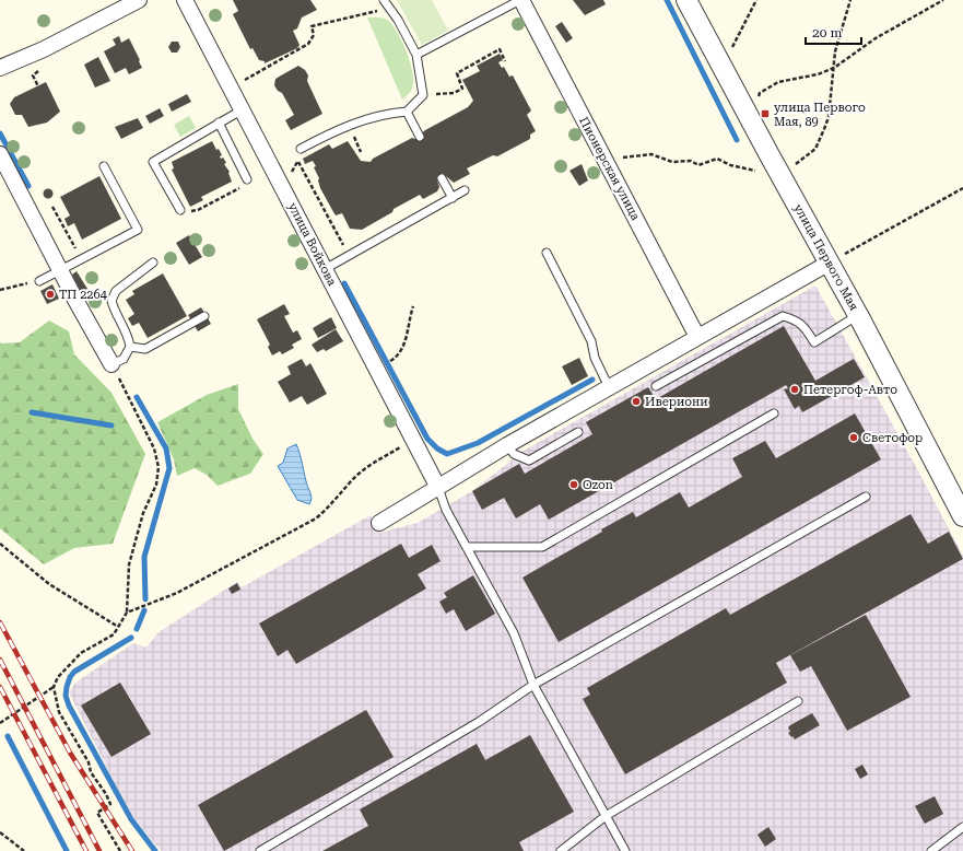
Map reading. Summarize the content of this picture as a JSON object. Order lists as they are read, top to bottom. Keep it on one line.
{"streets":{"street":["Пионерская улица","улица Войкова","улица Первого Мая"]},"places":{"transit":["улица Первого Мая, 89"],"other":["ТП 2264","Петергоф-Авто","Ивериони","Светофор","Ozon"]},"scale_bar":"20 m"}
